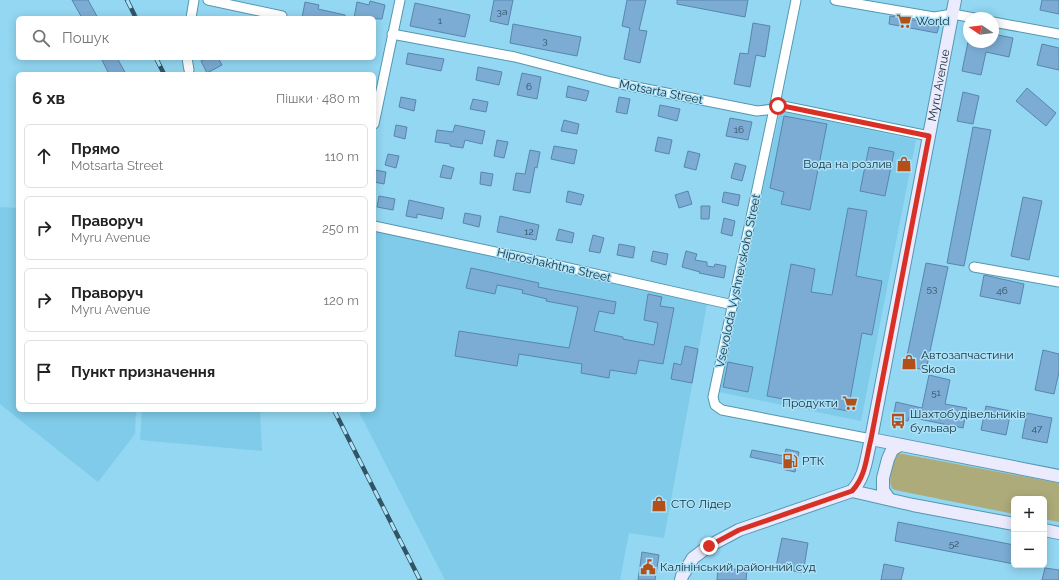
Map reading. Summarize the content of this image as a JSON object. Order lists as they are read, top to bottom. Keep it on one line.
{"streets":{"main road":["Myru Avenue"],"street":["Motsarta Street","Hiproshakhtna Street","Vsevoloda Vyshnevskoho Street"]},"crossings":[["Myru Avenue","Motsarta Street"],["Myru Avenue","Vsevoloda Vyshnevskoho Street"],["Motsarta Street","Vsevoloda Vyshnevskoho Street"],["Hiproshakhtna Street","Vsevoloda Vyshnevskoho Street"]],"places":{"supermarket":["World","Продукти"],"shop":["Вода на розлив","Автозапчастини Skoda","СТО Лідер"],"bus stop":["Шахтобудівельників бульвар"],"fuel station":["РТК"],"public building":["Калінінський районний суд"]},"house_numbers":["3а","1","3","6","16","12","53","46","51","47","52"],"north":"left","page":{"search":"Пошук","heading":["6 хв","Пішки · 480 m"],"list":[["Прямо","Motsarta Street","110 m"],["Праворуч","Myru Avenue","250 m"],["Праворуч","Myru Avenue","120 m"],"Пункт призначення"],"map_buttons":["+","−"]}}
